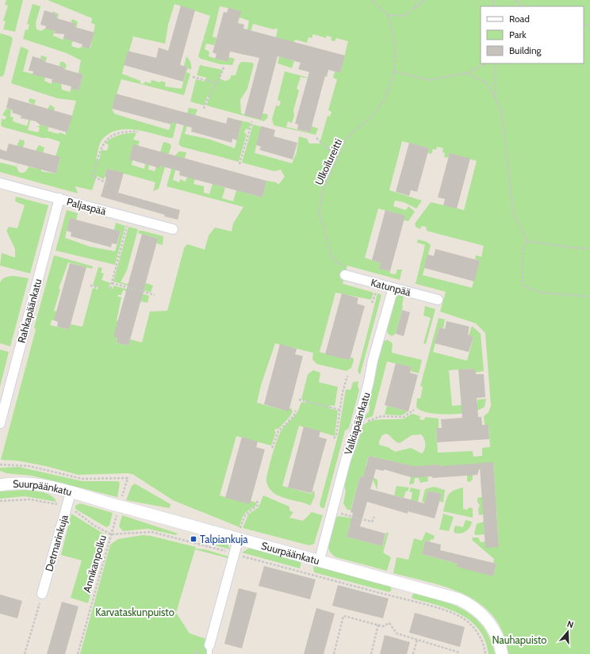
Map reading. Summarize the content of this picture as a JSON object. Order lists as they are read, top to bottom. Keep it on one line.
{"streets":{"street":["Paljaspää","Katunpää","Rahkapäänkatu","Valkiapäänkatu","Suurpäänkatu","Detmarinkuja"],"path":["Ulkoilureitti","Annikanpolku"]},"crossings":[["Ulkoilureitti","Katunpää"],["Paljaspää","Rahkapäänkatu"],["Katunpää","Valkiapäänkatu"],["Valkiapäänkatu","Suurpäänkatu"],["Suurpäänkatu","Detmarinkuja"],["Suurpäänkatu","Annikanpolku"]],"parks":["Karvataskunpuisto","Nauhapuisto"],"places":{"transit":["Talpiankuja"]},"legend":["Road","Park","Building"],"north":"top"}
